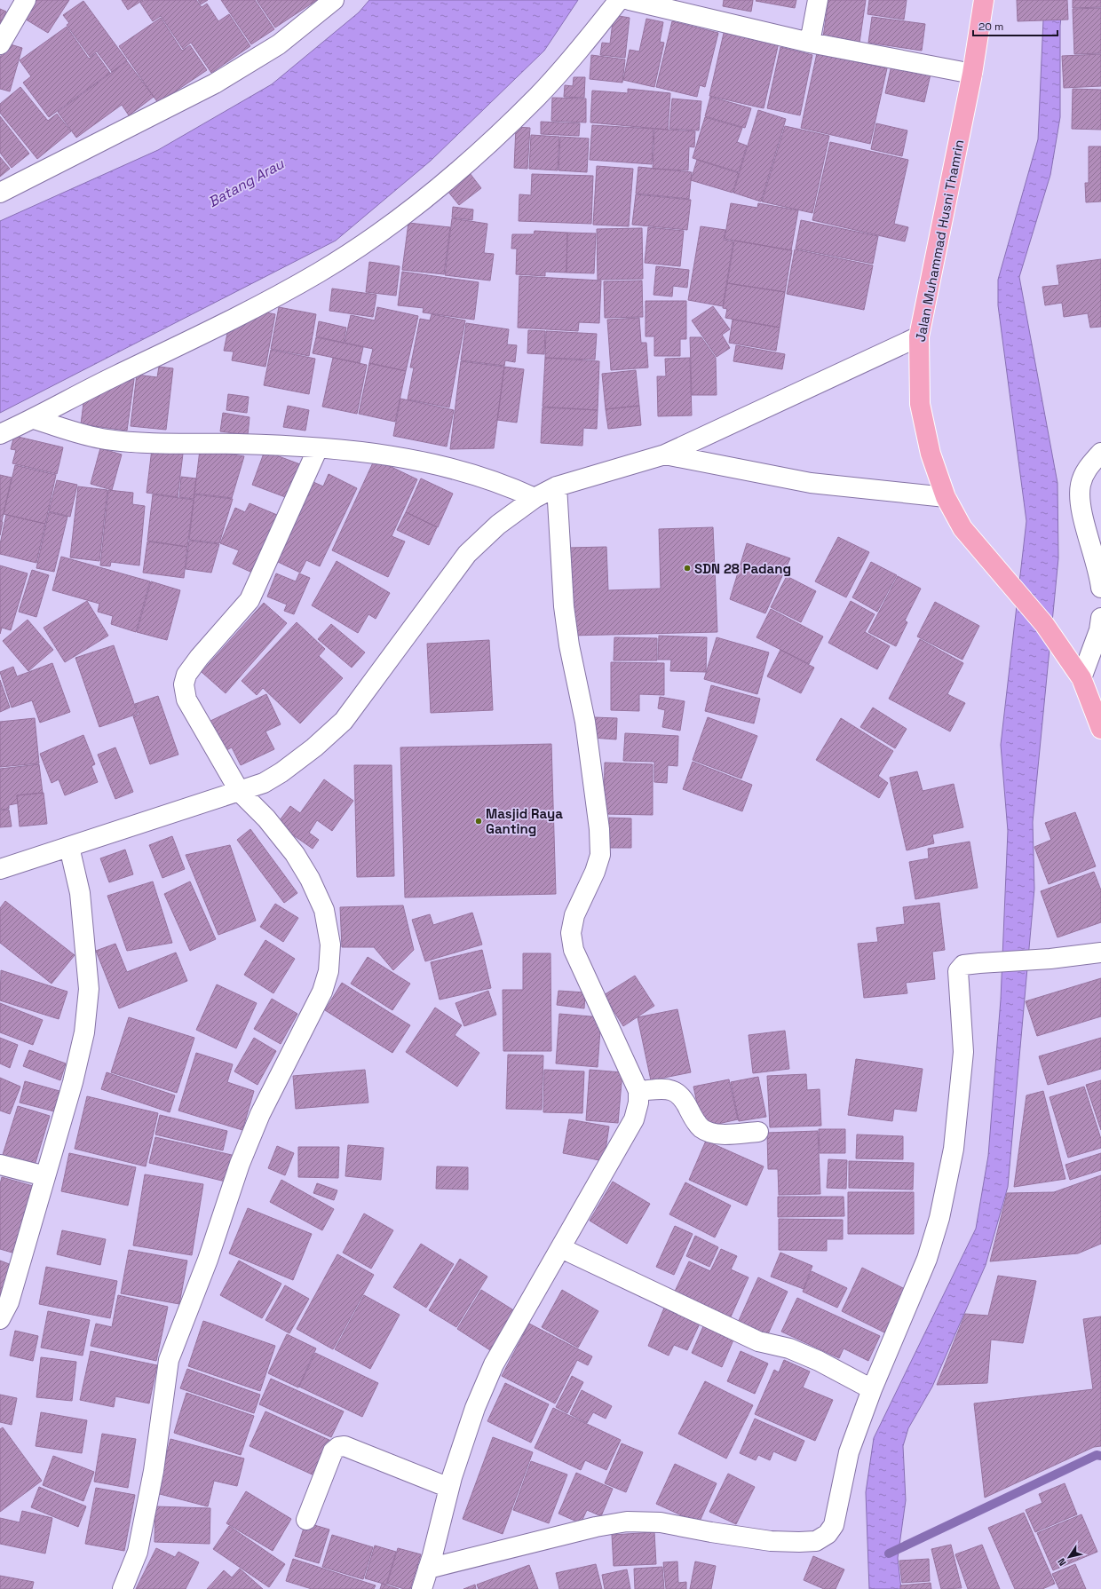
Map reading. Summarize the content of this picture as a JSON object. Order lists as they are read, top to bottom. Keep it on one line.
{"streets":{"main road":["Jalan Muhammad Husni Thamrin"]},"water":["Batang Arau"],"places":["SDN 28 Padang","Masjid Raya Ganting"],"scale_bar":"20 m","north":"bottom left"}
